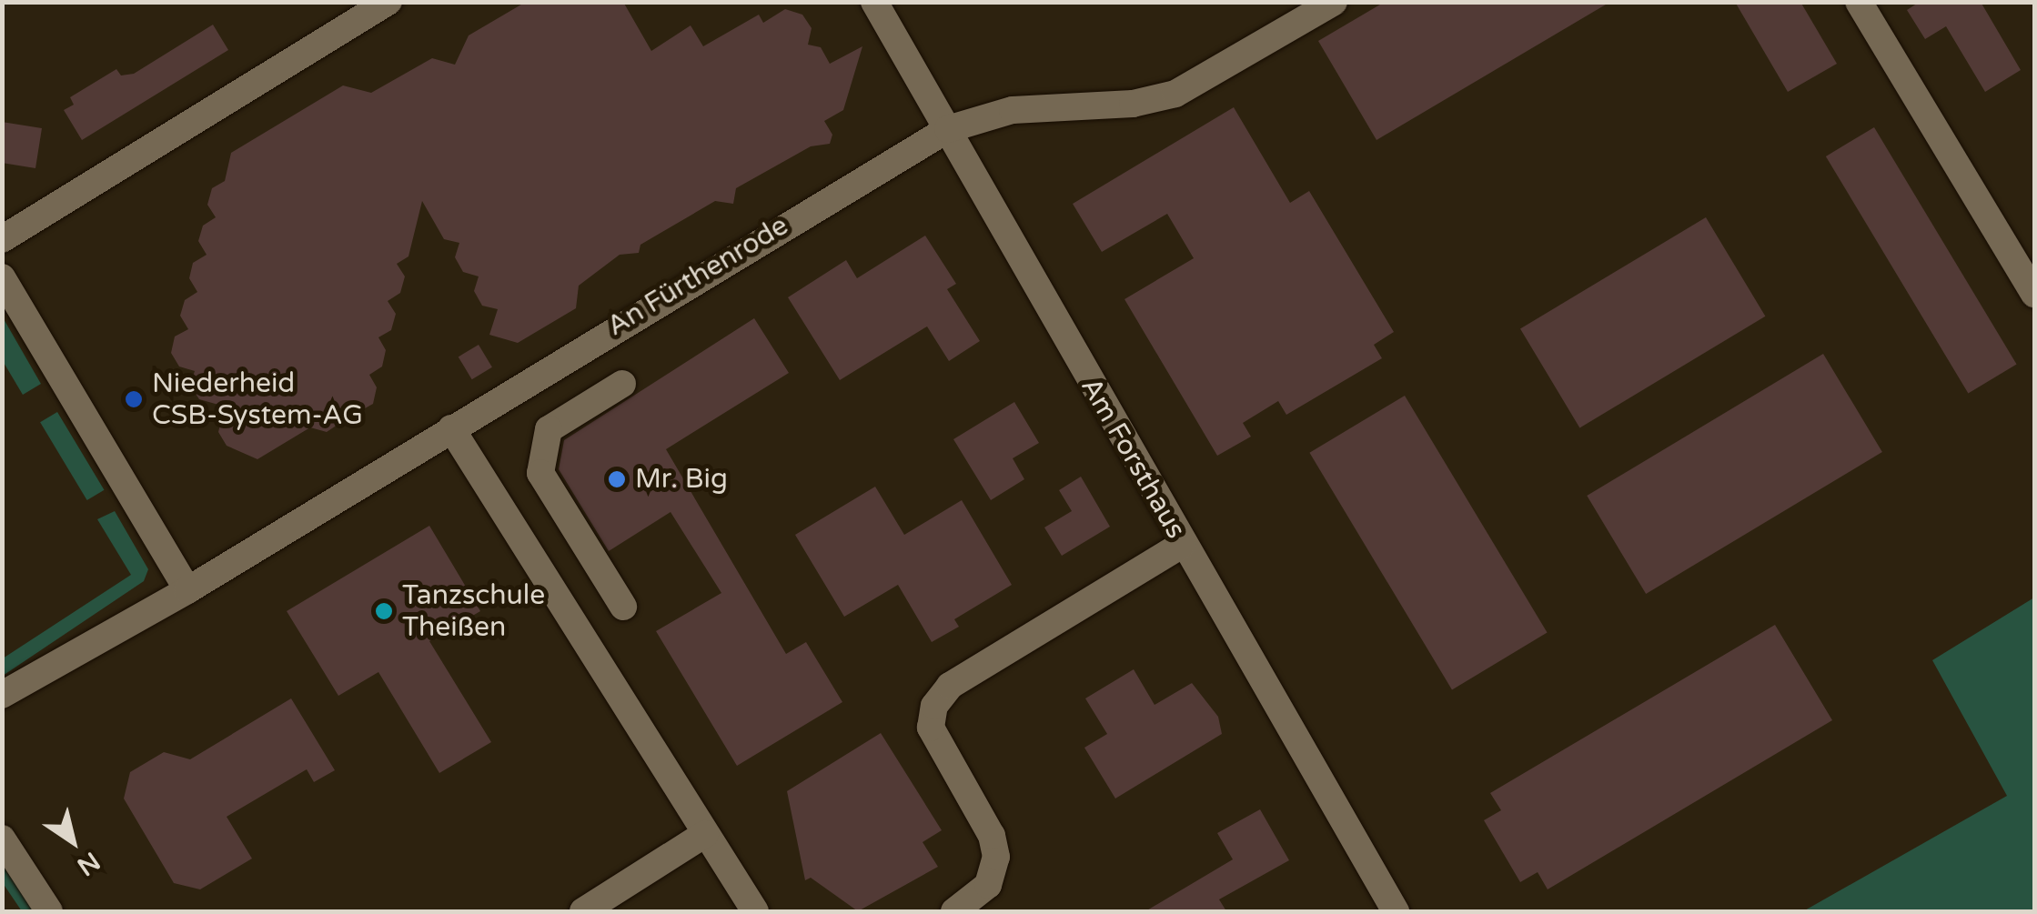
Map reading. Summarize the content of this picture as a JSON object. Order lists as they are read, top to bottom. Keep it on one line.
{"streets":{"street":["An Fürthenrode","Am Forsthaus"]},"crossings":[["An Fürthenrode","Am Forsthaus"]],"places":["Niederheid CSB-System-AG","Mr. Big","Tanzschule Theißen"],"north":"bottom right"}
